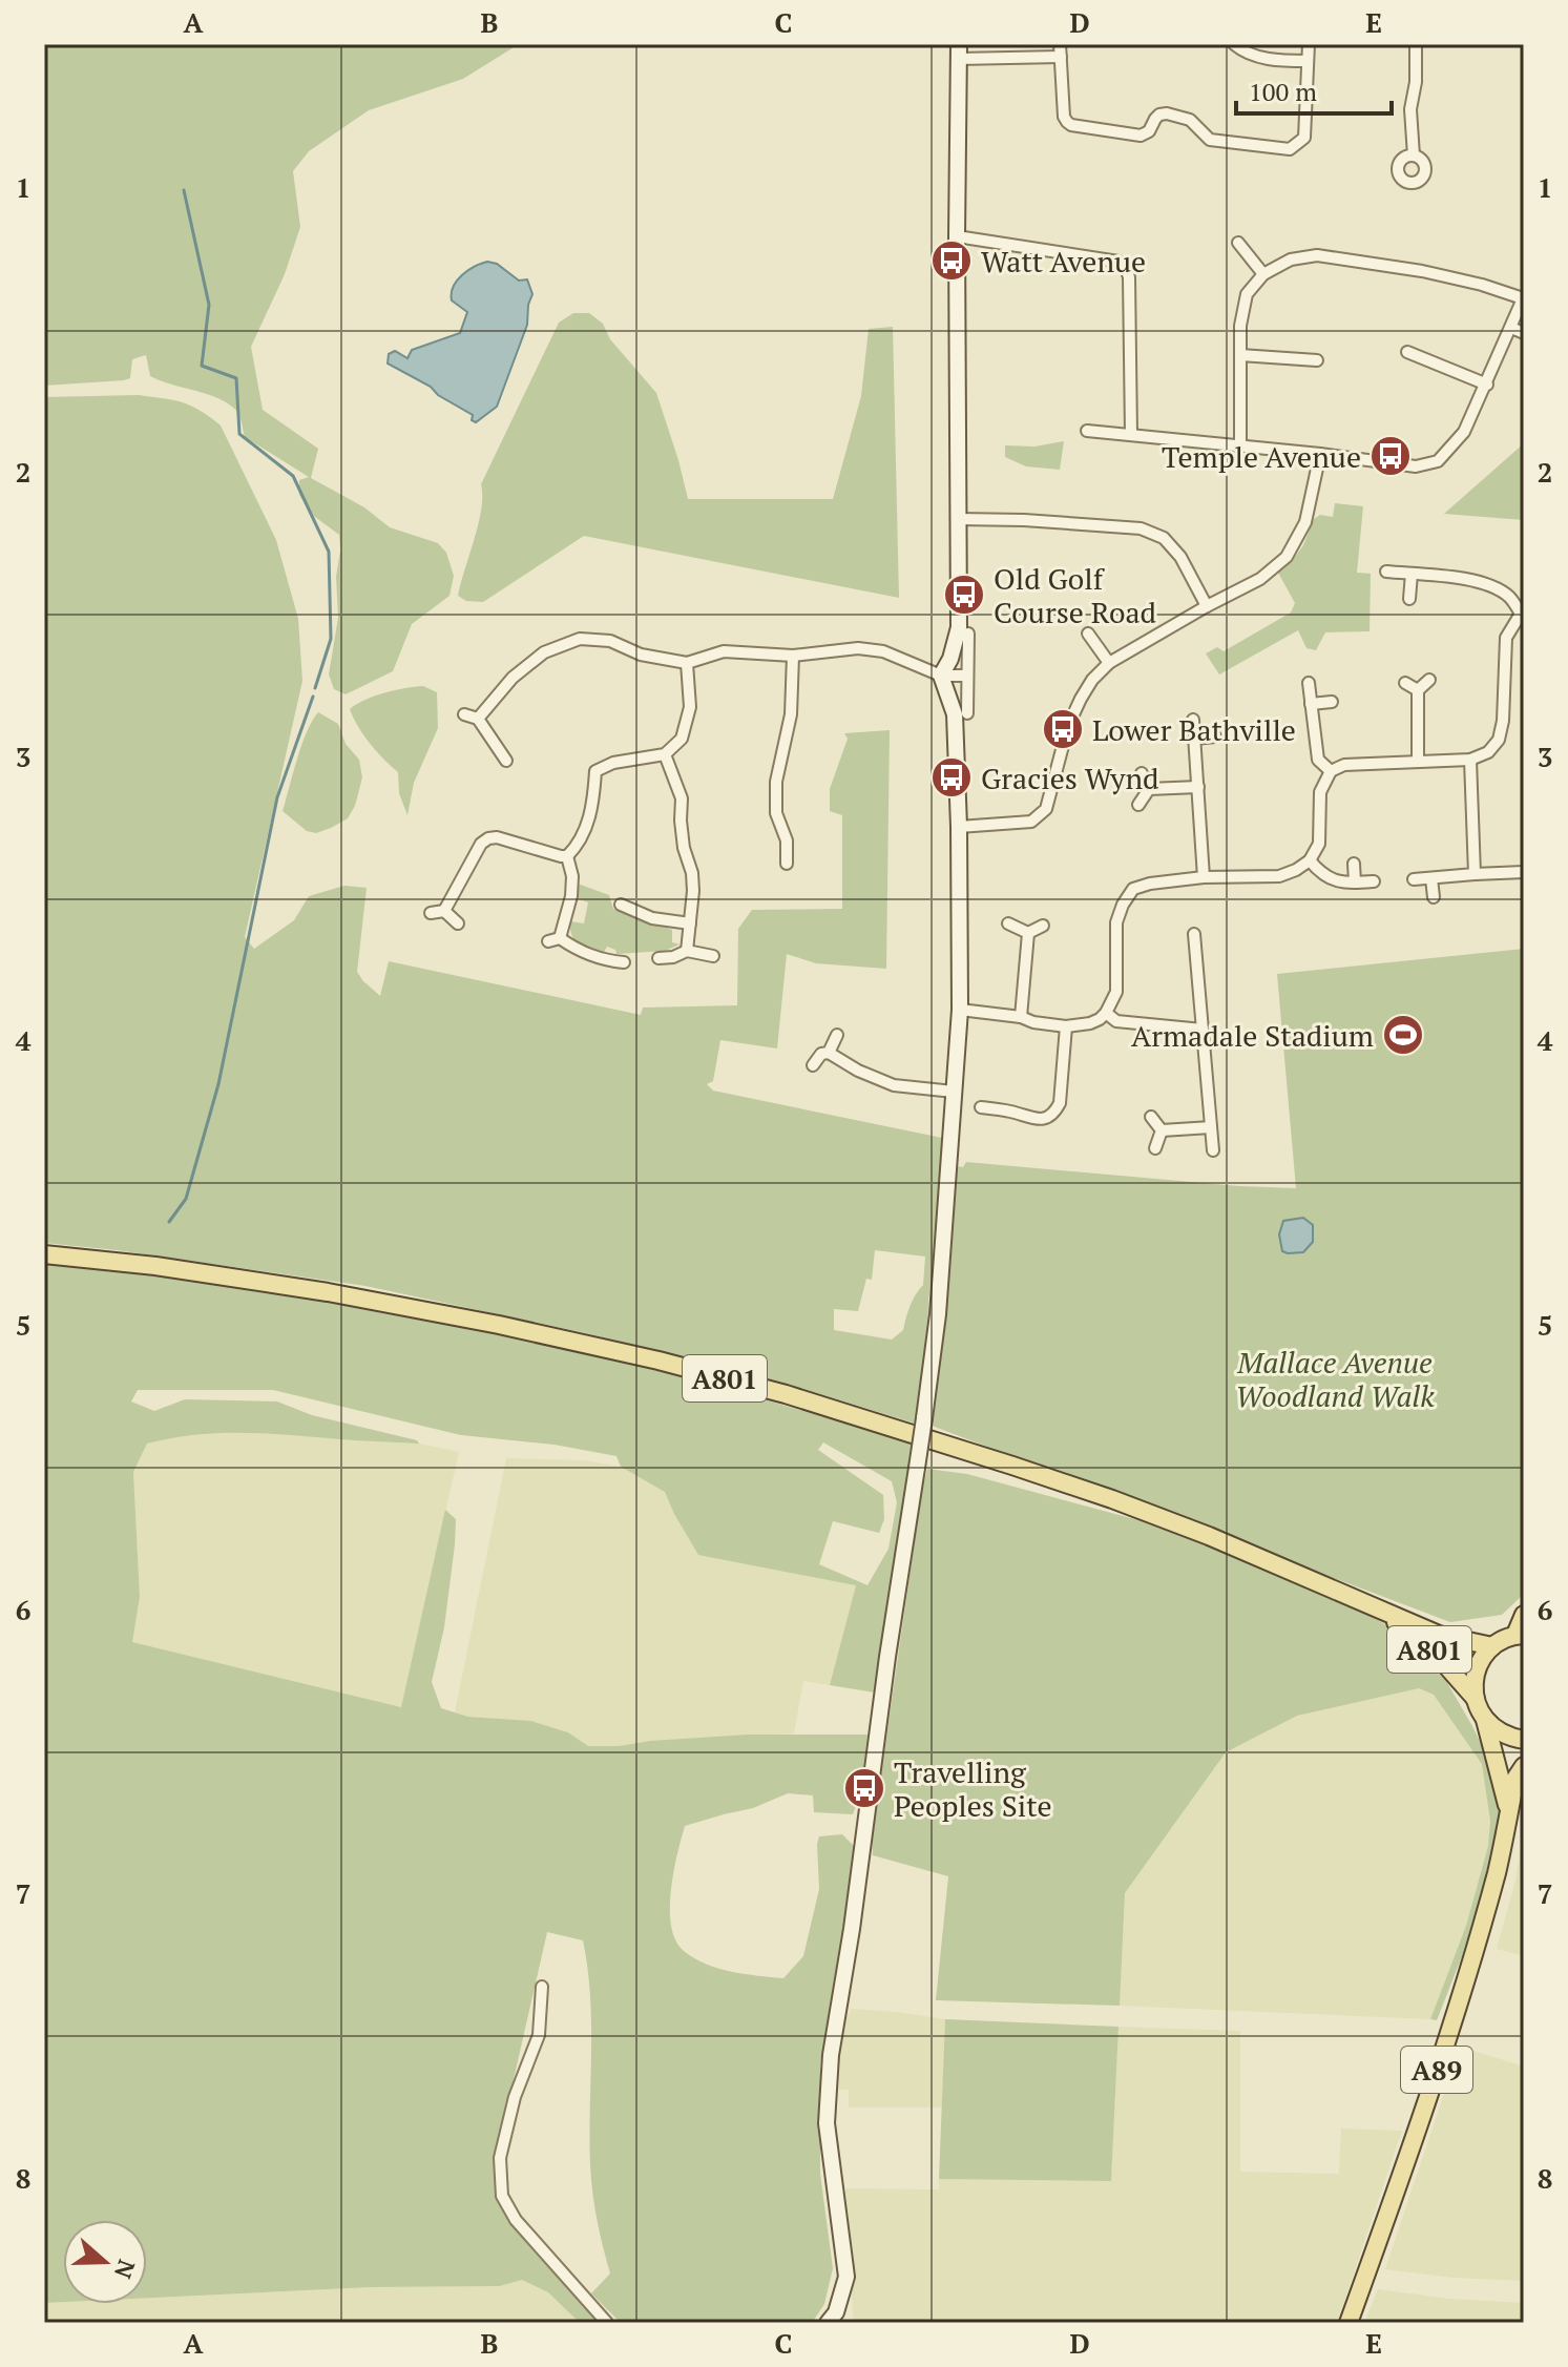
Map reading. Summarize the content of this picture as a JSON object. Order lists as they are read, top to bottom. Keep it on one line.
{"streets":{"main road":["A801","A89"]},"crossings":[["A801","A89"]],"parks":["Mallace Avenue Woodland Walk"],"places":{"bus stop":["Watt Avenue","Temple Avenue","Old Golf Course Road","Lower Bathville","Gracies Wynd","Travelling Peoples Site"],"sports":["Armadale Stadium"]},"scale_bar":"100 m","north":"right","grid":{"columns":["A","B","C","D","E"],"rows":["1","2","3","4","5","6","7","8"]}}
